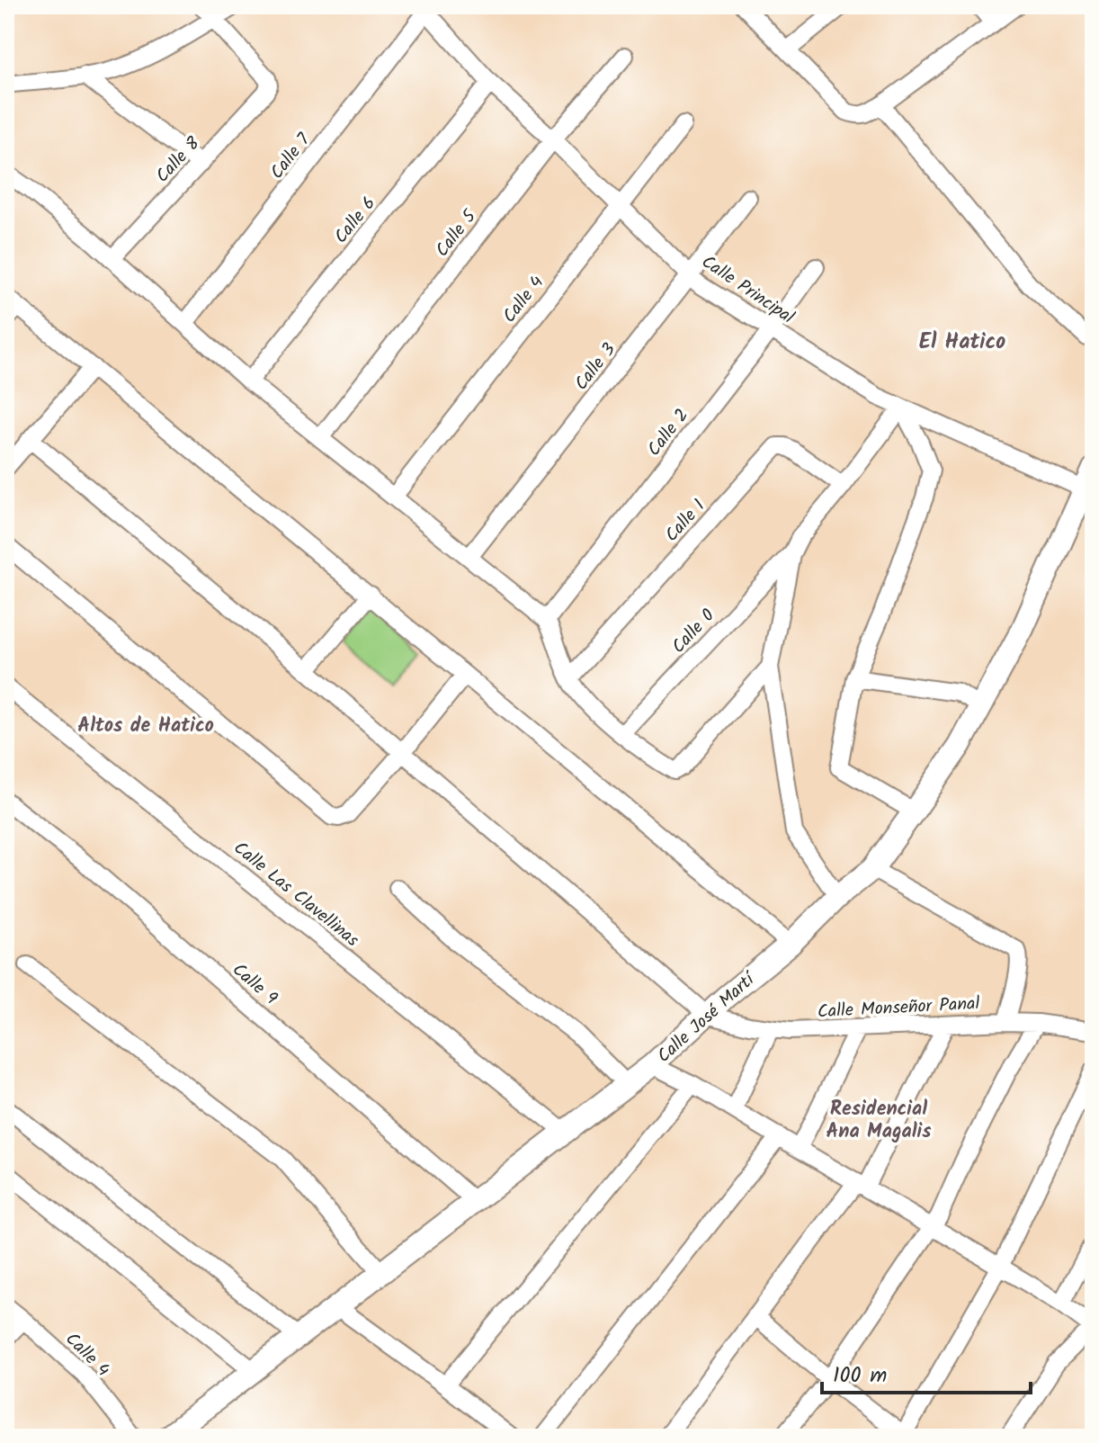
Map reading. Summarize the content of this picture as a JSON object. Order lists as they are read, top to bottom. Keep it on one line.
{"streets":{"main road":["Calle José Martí"],"street":["Calle 7","Calle 8","Calle 6","Calle 5","Calle Principal","Calle 4","Calle 3","Calle 2","Calle 1","Calle 0","Calle Las Clavellinas","Calle 9","Calle Monseñor Panal"]},"crossings":[["Calle 7","Calle Principal"],["Calle 6","Calle Principal"],["Calle 5","Calle Principal"],["Calle Principal","Calle 4"],["Calle Principal","Calle 3"],["Calle Principal","Calle 2"],["Calle Principal","Calle José Martí"],["Calle Las Clavellinas","Calle José Martí"],["Calle 9","Calle José Martí"],["Calle Monseñor Panal","Calle José Martí"]],"districts":["El Hatico","Altos de Hatico","Residencial Ana Magalis"],"scale_bar":"100 m"}
